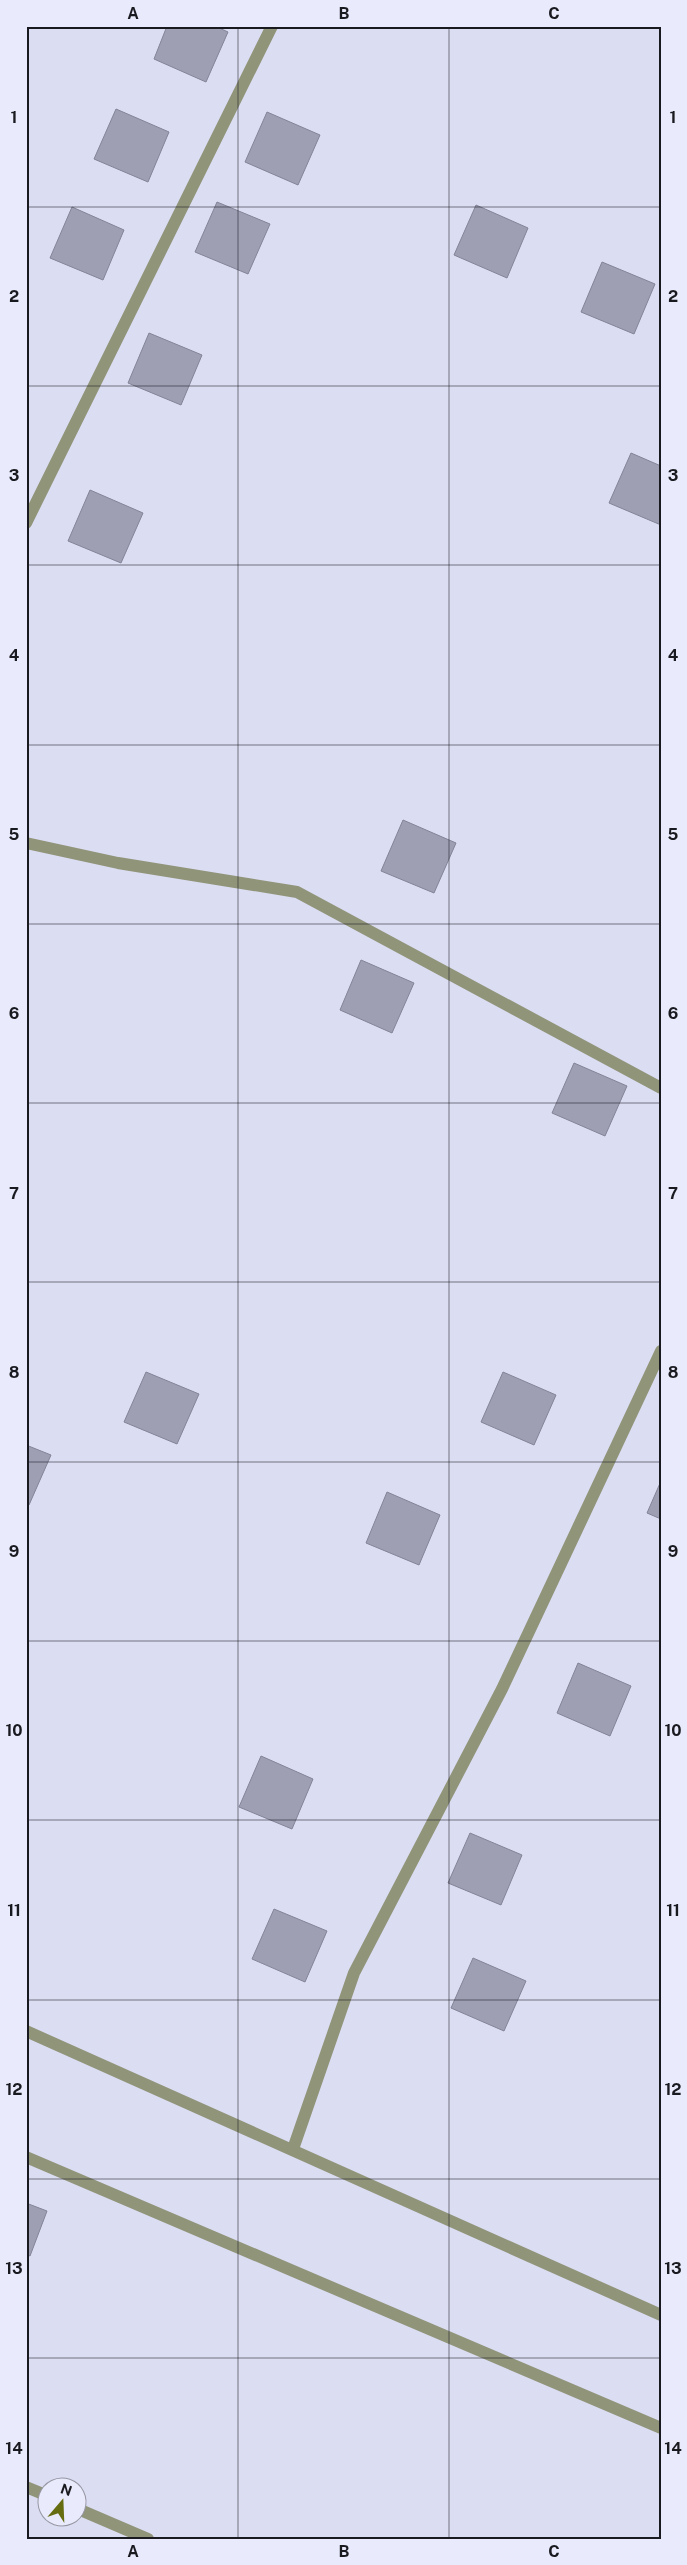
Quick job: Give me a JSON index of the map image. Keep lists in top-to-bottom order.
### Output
{
  "north": "top",
  "grid": {
    "columns": ["A", "B", "C"],
    "rows": [
      "1",
      "2",
      "3",
      "4",
      "5",
      "6",
      "7",
      "8",
      "9",
      "10",
      "11",
      "12",
      "13",
      "14"
    ]
  }
}
